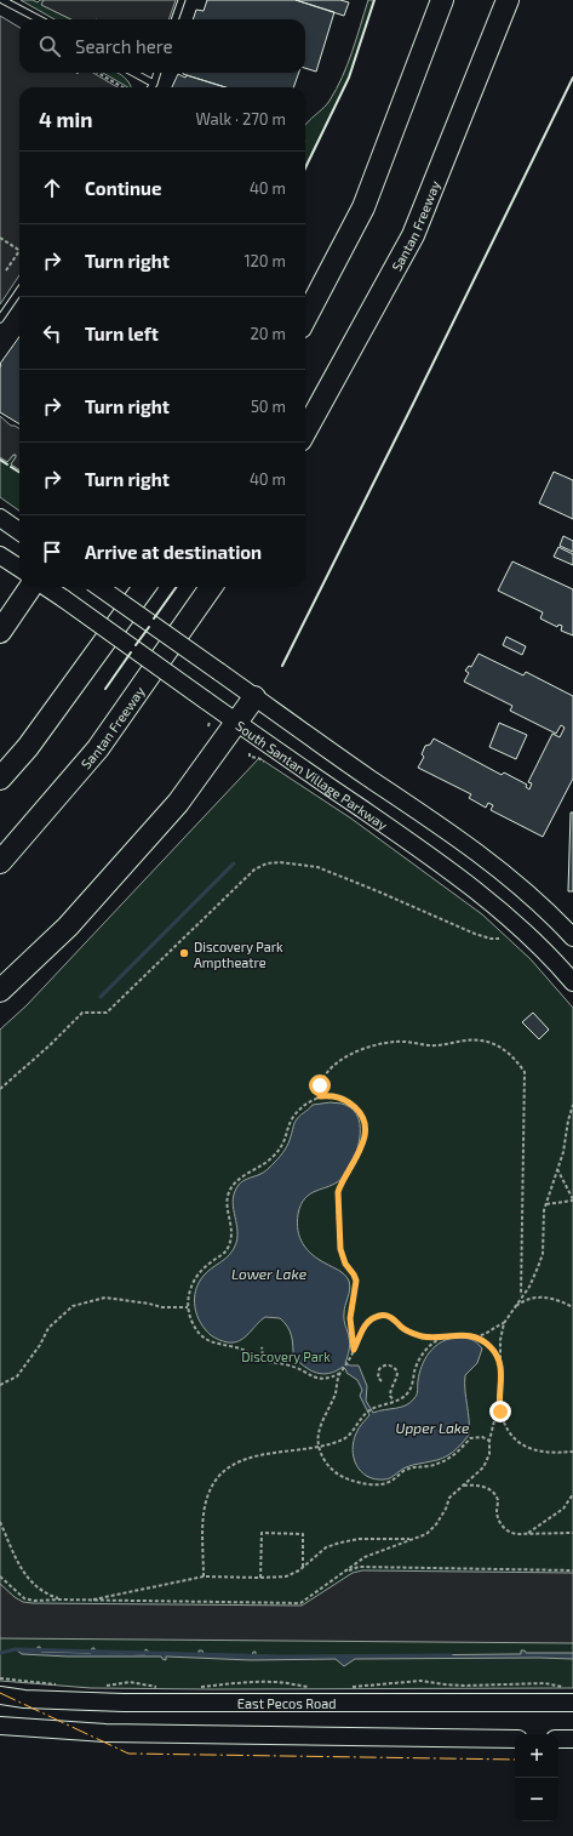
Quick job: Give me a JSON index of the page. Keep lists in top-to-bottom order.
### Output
{
  "streets": {
    "highway": ["Santan Freeway"],
    "main road": ["South Santan Village Parkway", "East Pecos Road"]
  },
  "water": ["Lower Lake", "Upper Lake"],
  "parks": ["Discovery Park"],
  "places": ["Discovery Park Amptheatre"],
  "page": {
    "search": "Search here",
    "heading": ["4 min", "Walk · 270 m"],
    "list": [
      ["Continue", "40 m"],
      ["Turn right", "120 m"],
      ["Turn left", "20 m"],
      ["Turn right", "50 m"],
      ["Turn right", "40 m"],
      "Arrive at destination"
    ],
    "map_buttons": ["+", "−"]
  }
}
